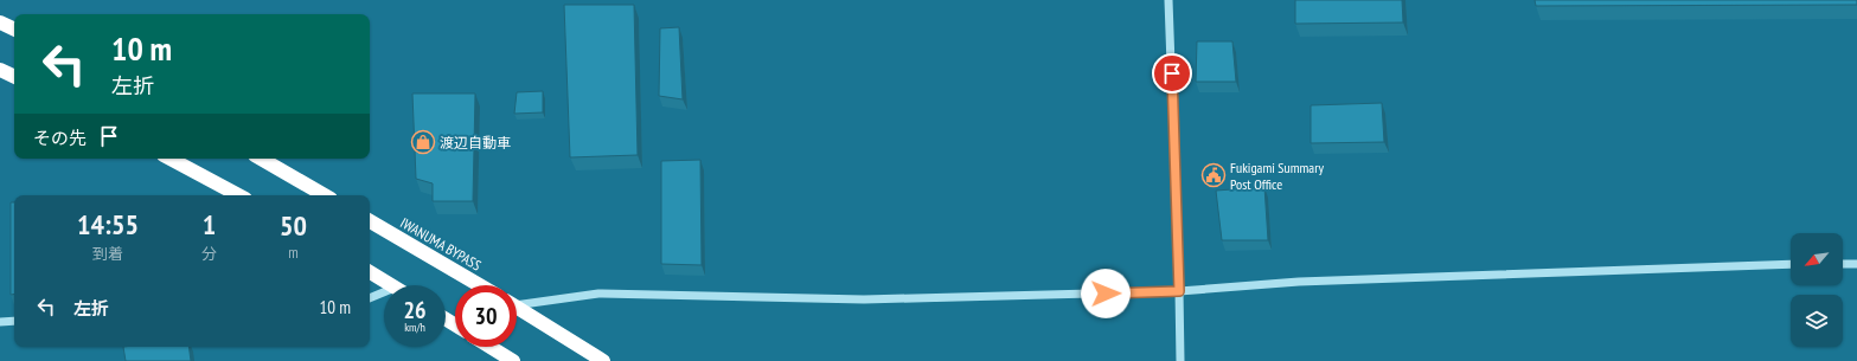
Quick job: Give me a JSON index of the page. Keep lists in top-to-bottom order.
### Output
{
  "streets": {
    "highway": ["IWANUMA BYPASS"]
  },
  "places": {
    "shop": ["渡辺自動車"],
    "public building": ["Fukigami Summary Post Office"]
  },
  "north": "bottom left",
  "page": {
    "turn": ["10 m", "左折"],
    "then": "その先",
    "eta": [
      "14:55",
      "到着",
      "1",
      "分",
      "50",
      "m"
    ],
    "list": [
      {
        "name": "左折",
        "value": "10 m"
      }
    ],
    "speed": "26 km/h",
    "limit": "30"
  }
}
